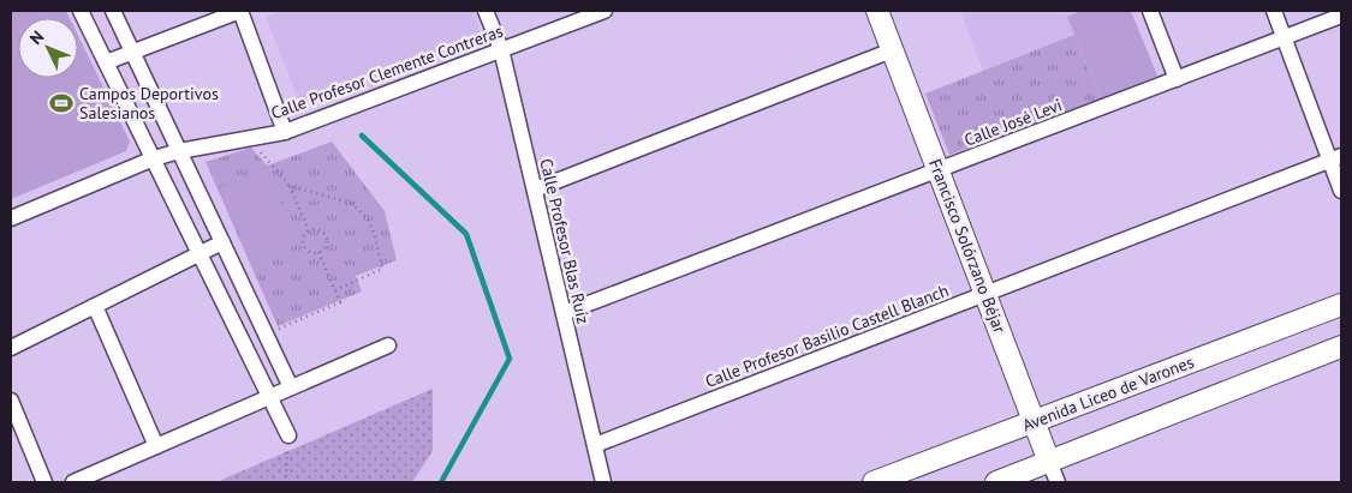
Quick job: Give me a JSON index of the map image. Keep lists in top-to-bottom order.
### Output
{
  "streets": {
    "street": [
      "Calle Profesor Clemente Contreras",
      "Calle José Levi",
      "Calle Profesor Blas Ruíz",
      "Francisco Solórzano Béjar",
      "Calle Profesor Basilio Castell Blanch",
      "Avenida Liceo de Varones"
    ]
  },
  "crossings": [
    ["Calle Profesor Clemente Contreras", "Calle Profesor Blas Ruíz"],
    ["Calle José Levi", "Calle Profesor Blas Ruíz"],
    ["Calle José Levi", "Francisco Solórzano Béjar"],
    ["Calle Profesor Blas Ruíz", "Calle Profesor Basilio Castell Blanch"],
    ["Francisco Solórzano Béjar", "Calle Profesor Basilio Castell Blanch"],
    ["Francisco Solórzano Béjar", "Avenida Liceo de Varones"]
  ],
  "places": {
    "sports": ["Campos Deportivos Salesianos"]
  },
  "north": "top left"
}
